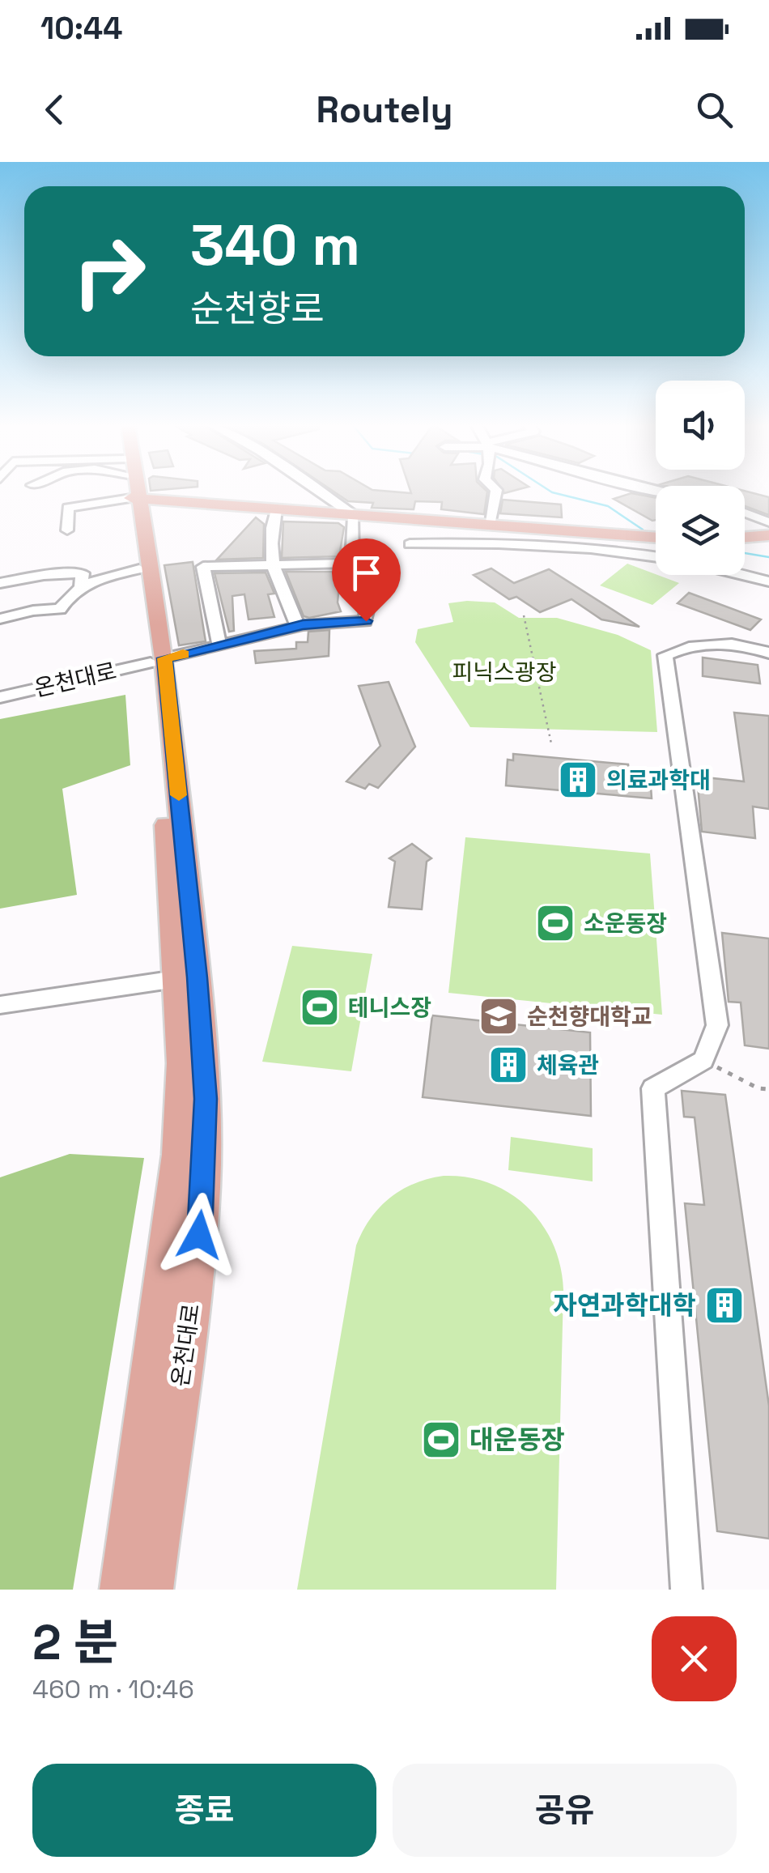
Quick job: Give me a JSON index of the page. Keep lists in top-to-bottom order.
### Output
{
  "streets": {
    "main road": ["온천대로"]
  },
  "parks": ["피닉스광장"],
  "places": {
    "building": ["의료과학대", "체육관", "자연과학대학"],
    "sports": ["소운동장", "테니스장", "대운동장"],
    "school or university": ["순천향대학교"]
  },
  "page": {
    "status": "10:44",
    "header": "Routely",
    "turn": ["340 m", "순천향로"],
    "heading": ["2 분", "460 m · 10:46"],
    "buttons": ["종료", "공유"]
  }
}
